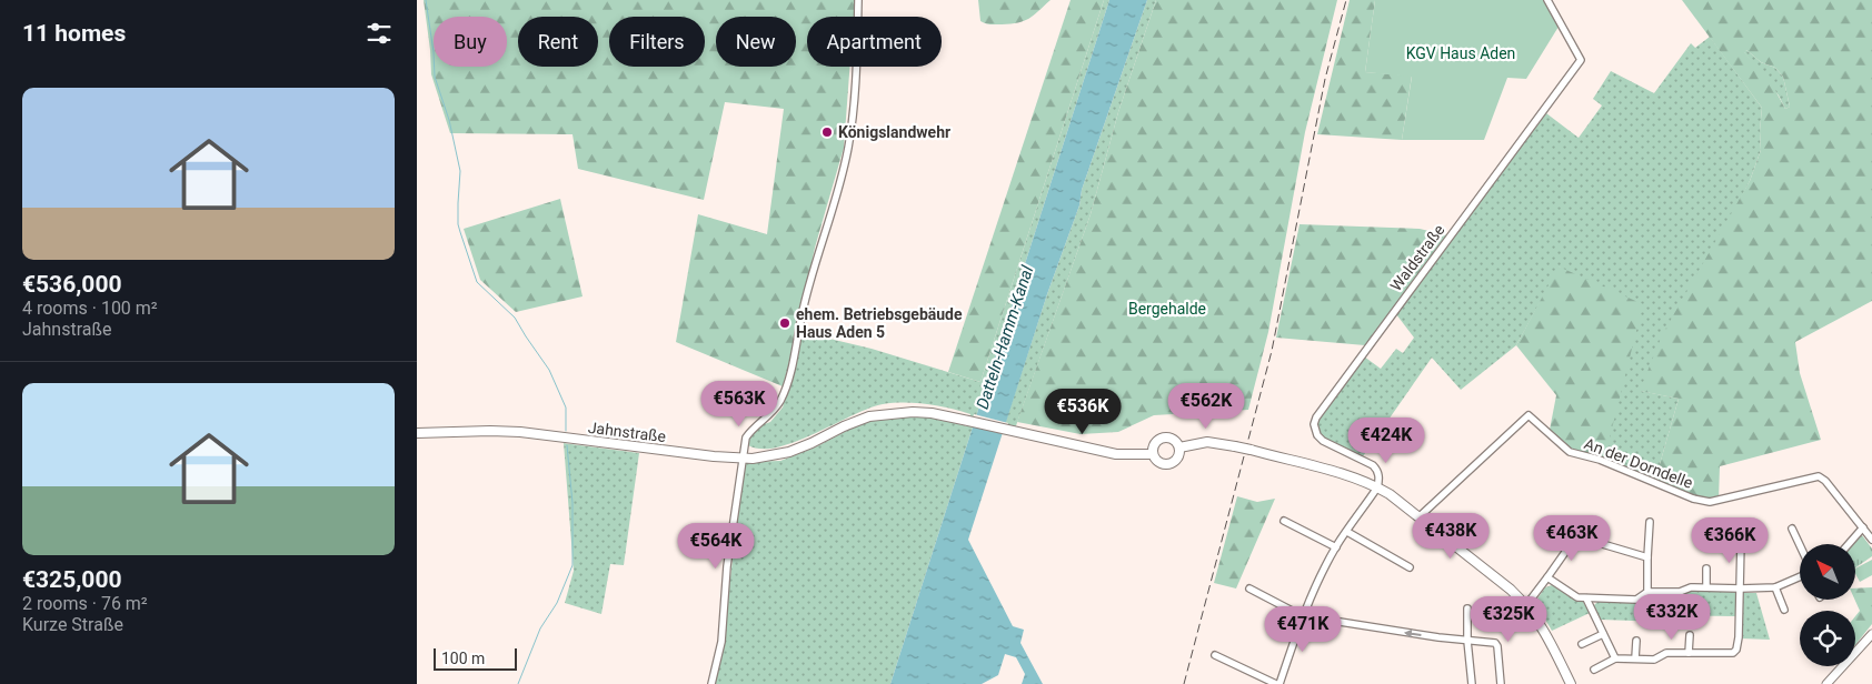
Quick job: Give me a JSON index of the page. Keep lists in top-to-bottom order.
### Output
{
  "streets": {
    "main road": ["Jahnstraße"],
    "street": ["Waldstraße", "An der Dorndelle"]
  },
  "water": ["Datteln-Hamm-Kanal"],
  "parks": ["KGV Haus Aden", "Bergehalde"],
  "places": ["Königslandwehr", "ehem. Betriebsgebäude Haus Aden 5"],
  "scale_bar": "100 m",
  "north": "top left",
  "page": {
    "heading": "11 homes",
    "chip": [
      "Buy",
      "Rent",
      "Filters",
      "New",
      "Apartment"
    ],
    "list": [
      {
        "name": "€536,000",
        "note": "4 rooms · 100 m² · Jahnstraße"
      },
      {
        "name": "€325,000",
        "note": "2 rooms · 76 m² · Kurze Straße"
      }
    ],
    "price": [
      "€563K",
      "€562K",
      "€536K",
      "€424K",
      "€438K",
      "€463K",
      "€366K",
      "€564K",
      "€332K",
      "€325K",
      "€471K"
    ],
    "scale": "100 m"
  }
}
